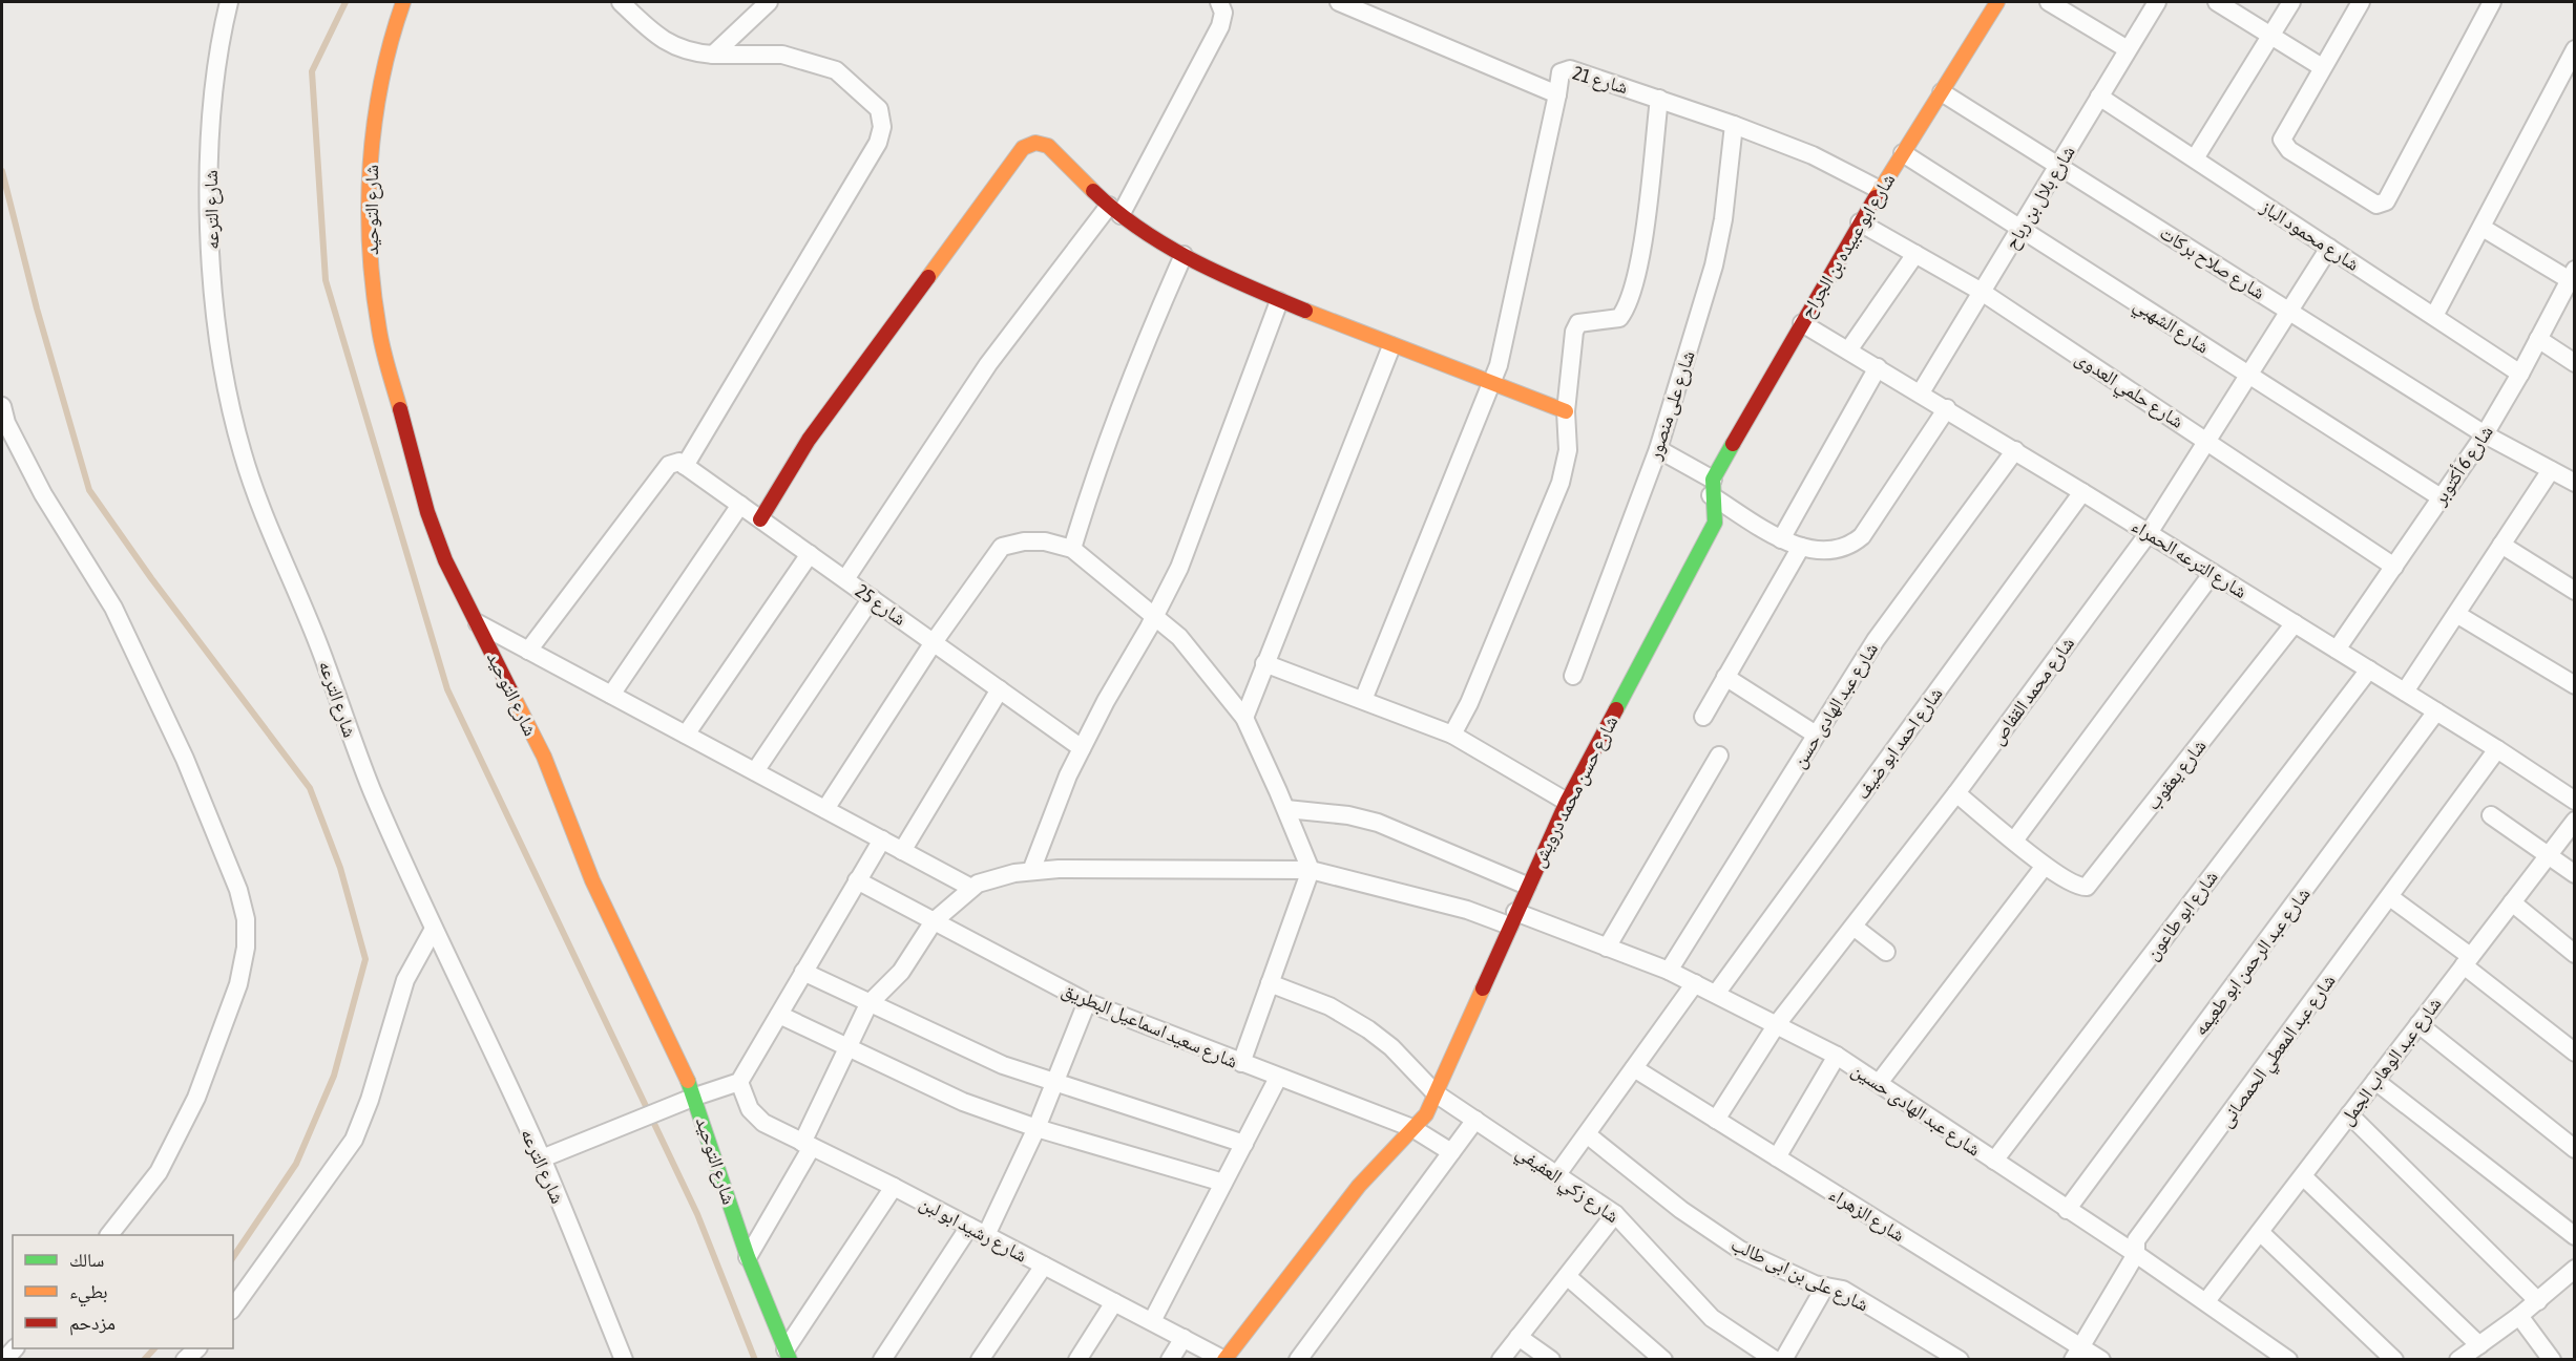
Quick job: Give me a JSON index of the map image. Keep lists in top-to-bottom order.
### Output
{
  "streets": {
    "street": [
      "شارع 21",
      "شارع بلال بن رباح",
      "شارع الترعه",
      "شارع التوحيد",
      "شارع محمود الباز",
      "شارع ابو عبيده بن الجراح",
      "شارع صلاح بركات",
      "شارع الشهبي",
      "شارع حلمي العدوى",
      "شارع على منصور",
      "شارع 6 أكتوبر",
      "شارع الترعه الحمراء",
      "شارع 25",
      "شارع محمد القفاص",
      "شارع عبد الهادى حسن",
      "شارع احمد ابو ضيف",
      "شارع يعقوب",
      "شارع حسن محمد درويش",
      "شارع ابو طاعون",
      "شارع عبد الرحمن ابو طعيمه",
      "شارع سعيد اسماعيل البطريق",
      "شارع عبد المعطي الحمصانى",
      "شارع عبد الوهاب الجمل",
      "شارع عبد الهادى حسين",
      "شارع زكي العفيفي",
      "شارع الزهراء",
      "شارع رشيد ابو لبن",
      "شارع على بن ابى طالب"
    ]
  },
  "crossings": [
    ["شارع 21", "شارع ابو عبيده بن الجراح"],
    ["شارع 21", "شارع على منصور"],
    ["شارع بلال بن رباح", "شارع محمود الباز"],
    ["شارع بلال بن رباح", "شارع صلاح بركات"],
    ["شارع بلال بن رباح", "شارع الشهبي"],
    ["شارع بلال بن رباح", "شارع حلمي العدوى"],
    ["شارع بلال بن رباح", "شارع الترعه الحمراء"],
    ["شارع محمود الباز", "شارع 6 أكتوبر"],
    ["شارع محمود الباز", "شارع محمد القفاص"],
    ["شارع ابو عبيده بن الجراح", "شارع صلاح بركات"],
    ["شارع ابو عبيده بن الجراح", "شارع الشهبي"],
    ["شارع ابو عبيده بن الجراح", "شارع حلمي العدوى"],
    ["شارع ابو عبيده بن الجراح", "شارع الترعه الحمراء"],
    ["شارع ابو عبيده بن الجراح", "شارع حسن محمد درويش"],
    ["شارع صلاح بركات", "شارع 6 أكتوبر"],
    ["شارع صلاح بركات", "شارع محمد القفاص"],
    ["شارع الشهبي", "شارع 6 أكتوبر"],
    ["شارع الشهبي", "شارع محمد القفاص"],
    ["شارع حلمي العدوى", "شارع 6 أكتوبر"],
    ["شارع حلمي العدوى", "شارع محمد القفاص"],
    ["شارع 6 أكتوبر", "شارع الترعه الحمراء"],
    ["شارع الترعه الحمراء", "شارع محمد القفاص"],
    ["شارع الترعه الحمراء", "شارع عبد الهادى حسن"],
    ["شارع الترعه الحمراء", "شارع احمد ابو ضيف"],
    ["شارع الترعه الحمراء", "شارع يعقوب"],
    ["شارع الترعه الحمراء", "شارع ابو طاعون"],
    ["شارع الترعه الحمراء", "شارع عبد الرحمن ابو طعيمه"],
    ["شارع الترعه الحمراء", "شارع عبد المعطي الحمصانى"],
    ["شارع محمد القفاص", "شارع عبد الهادى حسين"],
    ["شارع محمد القفاص", "شارع الزهراء"],
    ["شارع عبد الهادى حسن", "شارع عبد الهادى حسين"],
    ["شارع احمد ابو ضيف", "شارع عبد الهادى حسين"],
    ["شارع حسن محمد درويش", "شارع سعيد اسماعيل البطريق"],
    ["شارع حسن محمد درويش", "شارع عبد الهادى حسين"],
    ["شارع حسن محمد درويش", "شارع زكي العفيفي"],
    ["شارع حسن محمد درويش", "شارع رشيد ابو لبن"],
    ["شارع ابو طاعون", "شارع عبد الهادى حسين"],
    ["شارع عبد الرحمن ابو طعيمه", "شارع عبد الهادى حسين"],
    ["شارع عبد المعطي الحمصانى", "شارع عبد الهادى حسين"],
    ["شارع عبد المعطي الحمصانى", "شارع الزهراء"],
    ["شارع عبد الوهاب الجمل", "شارع عبد الهادى حسين"]
  ],
  "legend": ["سالك", "بطيء", "مزدحم"]
}
